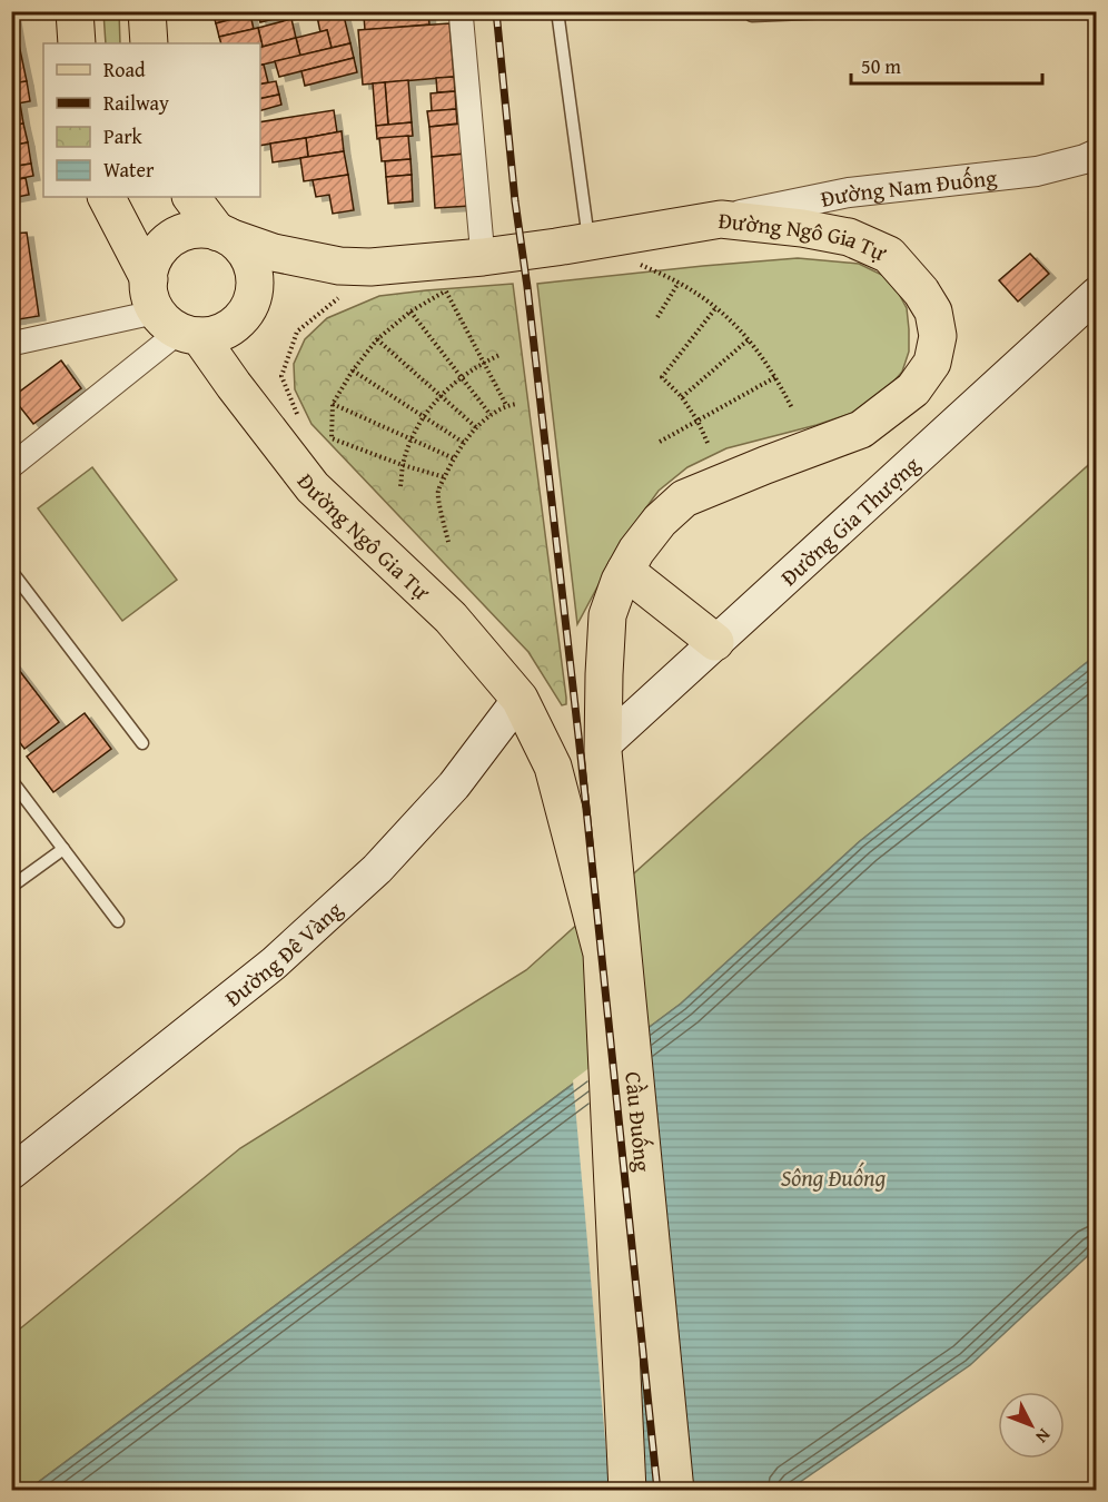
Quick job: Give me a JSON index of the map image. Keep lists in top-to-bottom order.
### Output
{
  "streets": {
    "main road": [
      "Đường Ngô Gia Tự",
      "Đường Gia Thượng",
      "Đường Đê Vàng",
      "Cầu Đuống"
    ],
    "street": ["Đường Nam Đuống"]
  },
  "crossings": [
    ["Đường Nam Đuống", "Đường Ngô Gia Tự"],
    ["Đường Ngô Gia Tự", "Đường Gia Thượng"],
    ["Đường Ngô Gia Tự", "Đường Đê Vàng"],
    ["Đường Ngô Gia Tự", "Cầu Đuống"],
    ["Đường Gia Thượng", "Cầu Đuống"]
  ],
  "water": ["Sông Đuống"],
  "legend": [
    "Road",
    "Railway",
    "Park",
    "Water"
  ],
  "scale_bar": "50 m",
  "north": "bottom right"
}
